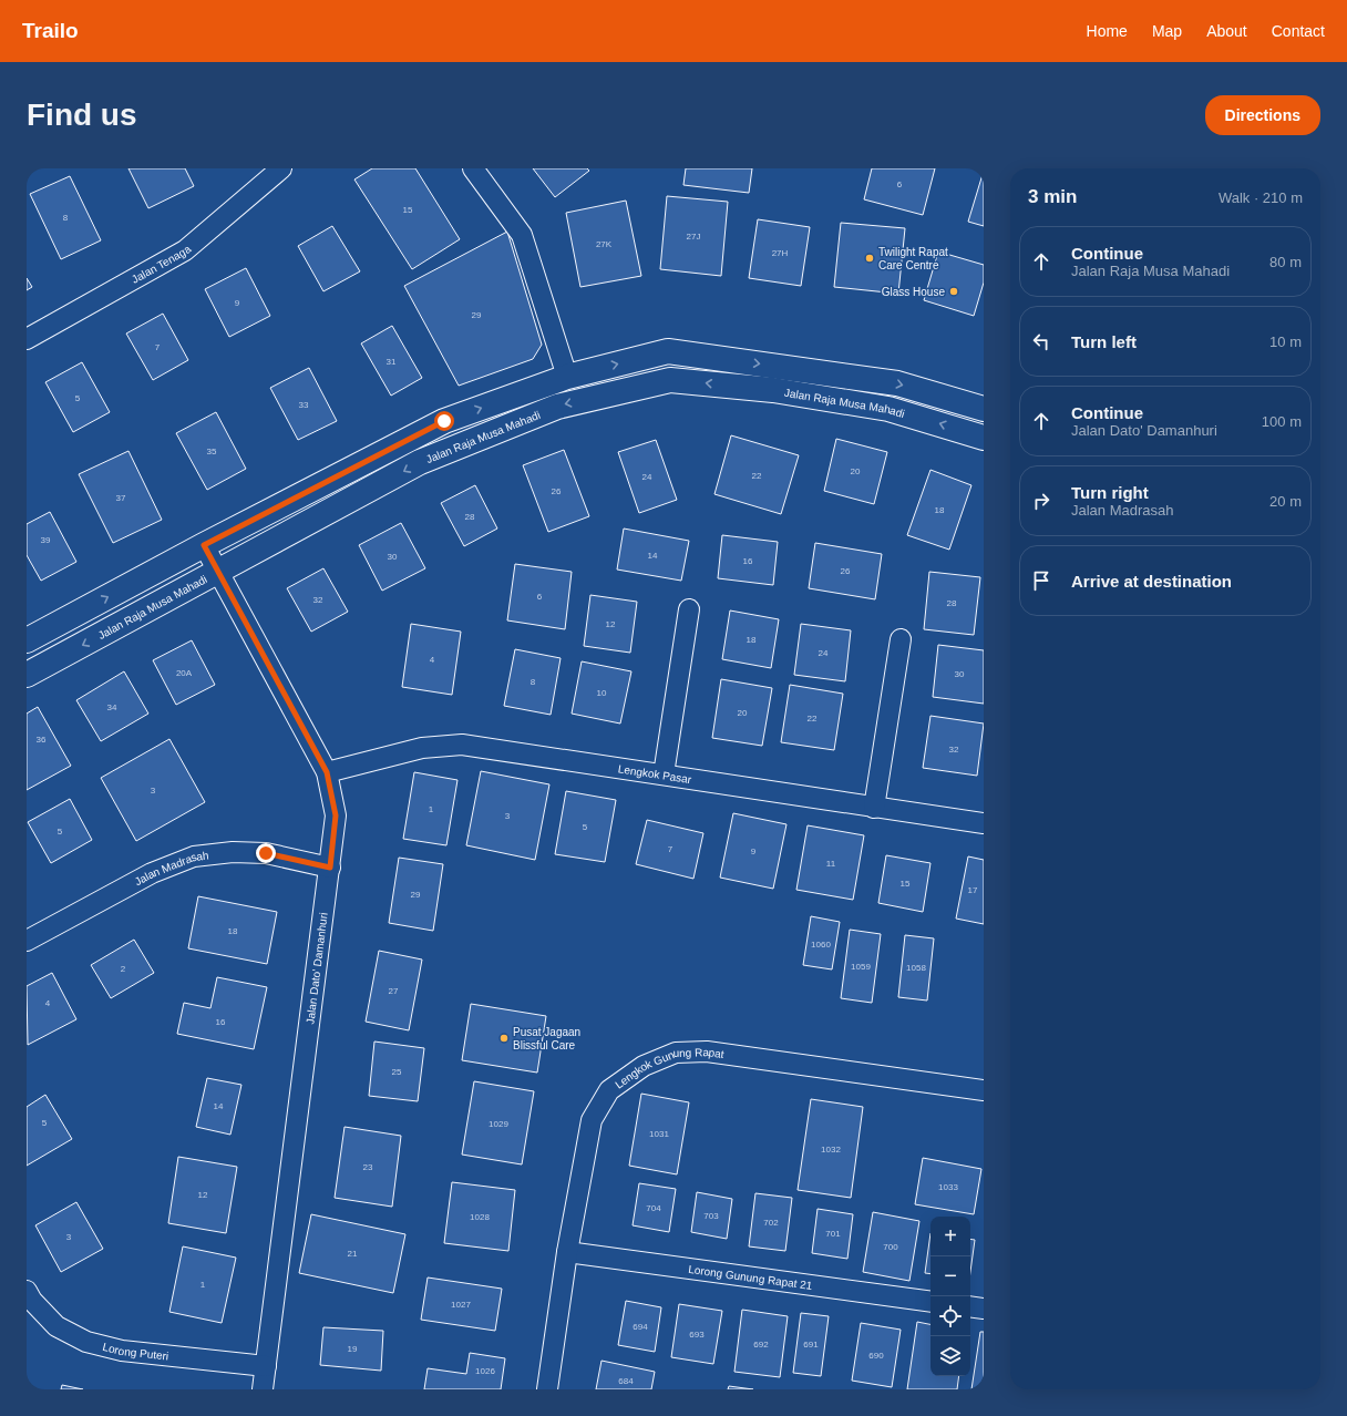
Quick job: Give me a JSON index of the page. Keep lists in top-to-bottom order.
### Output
{
  "streets": {
    "main road": ["Jalan Raja Musa Mahadi"],
    "street": [
      "Jalan Tenaga",
      "Lengkok Pasar",
      "Jalan Madrasah",
      "Jalan Dato' Damanhuri",
      "Lengkok Gunung Rapat",
      "Lorong Gunung Rapat 21",
      "Lorong Puteri"
    ]
  },
  "crossings": [
    ["Jalan Raja Musa Mahadi", "Jalan Dato' Damanhuri"],
    ["Lengkok Pasar", "Jalan Dato' Damanhuri"],
    ["Jalan Madrasah", "Jalan Dato' Damanhuri"],
    ["Jalan Dato' Damanhuri", "Lorong Puteri"],
    ["Lengkok Gunung Rapat", "Lorong Gunung Rapat 21"]
  ],
  "places": ["Twilight Rapat Care Centre", "Glass House", "Pusat Jagaan Blissful Care"],
  "house_numbers": [
    "6",
    "15",
    "8",
    "27J",
    "27K",
    "27H",
    "9",
    "29",
    "7",
    "31",
    "5",
    "33",
    "35",
    "20",
    "22",
    "24",
    "26",
    "37",
    "18",
    "28",
    "39",
    "14",
    "30",
    "16",
    "26",
    "6",
    "32",
    "28",
    "12",
    "18",
    "24",
    "4",
    "20A",
    "30",
    "8",
    "10",
    "34",
    "20",
    "22",
    "36",
    "32",
    "3",
    "1",
    "3",
    "5",
    "5",
    "7",
    "9",
    "11",
    "15",
    "17",
    "29",
    "18",
    "1060",
    "1059",
    "1058",
    "2",
    "27",
    "4",
    "16",
    "25",
    "14",
    "5",
    "1029",
    "1031",
    "1032",
    "23",
    "1033",
    "12",
    "704",
    "703",
    "1028",
    "702",
    "701",
    "3",
    "700",
    "21",
    "1",
    "1027",
    "694",
    "693",
    "692",
    "691",
    "19",
    "690",
    "1026",
    "684"
  ],
  "page": {
    "header": "Trailo",
    "nav": [
      "Home",
      "Map",
      "About",
      "Contact"
    ],
    "buttons": "Directions",
    "title": "Find us",
    "heading": ["3 min", "Walk · 210 m"],
    "list": [
      ["Continue", "Jalan Raja Musa Mahadi", "80 m"],
      ["Turn left", "10 m"],
      ["Continue", "Jalan Dato' Damanhuri", "100 m"],
      ["Turn right", "Jalan Madrasah", "20 m"],
      "Arrive at destination"
    ],
    "map_buttons": ["+", "−"]
  }
}
